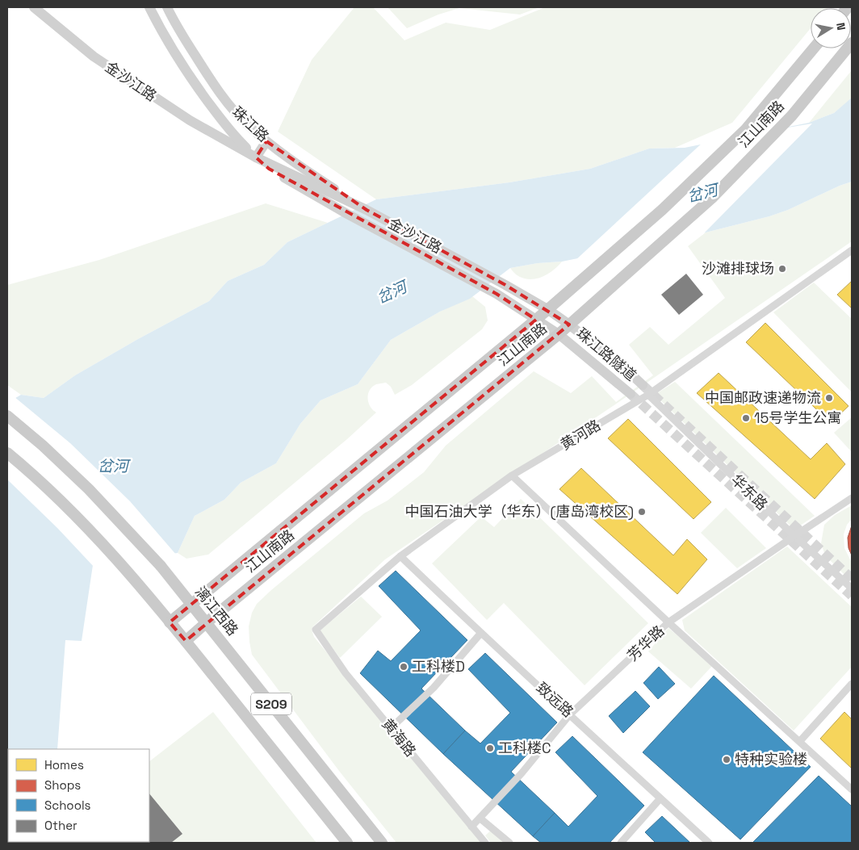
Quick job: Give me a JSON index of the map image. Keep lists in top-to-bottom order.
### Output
{
  "streets": {
    "main road": [
      "金沙江路",
      "珠江路",
      "江山南路",
      "珠江路隧道",
      "漓江西路",
      "S209"
    ],
    "street": [
      "黄河路",
      "华东路",
      "芳华路",
      "致远路",
      "黄海路"
    ]
  },
  "crossings": [
    ["金沙江路", "珠江路"],
    ["金沙江路", "江山南路"],
    ["金沙江路", "珠江路隧道"],
    ["江山南路", "珠江路隧道"],
    ["江山南路", "漓江西路"],
    ["江山南路", "S209"],
    ["黄河路", "华东路"],
    ["黄河路", "致远路"],
    ["黄河路", "黄海路"],
    ["华东路", "芳华路"],
    ["芳华路", "致远路"],
    ["芳华路", "黄海路"]
  ],
  "water": ["岔河"],
  "places": [
    "沙滩排球场",
    "中国邮政速递物流",
    "15号学生公寓",
    "中国石油大学（华东）(唐岛湾校区)",
    "工科楼D",
    "工科楼C",
    "特种实验楼"
  ],
  "legend": [
    "Homes",
    "Shops",
    "Schools",
    "Other"
  ],
  "north": "right"
}
